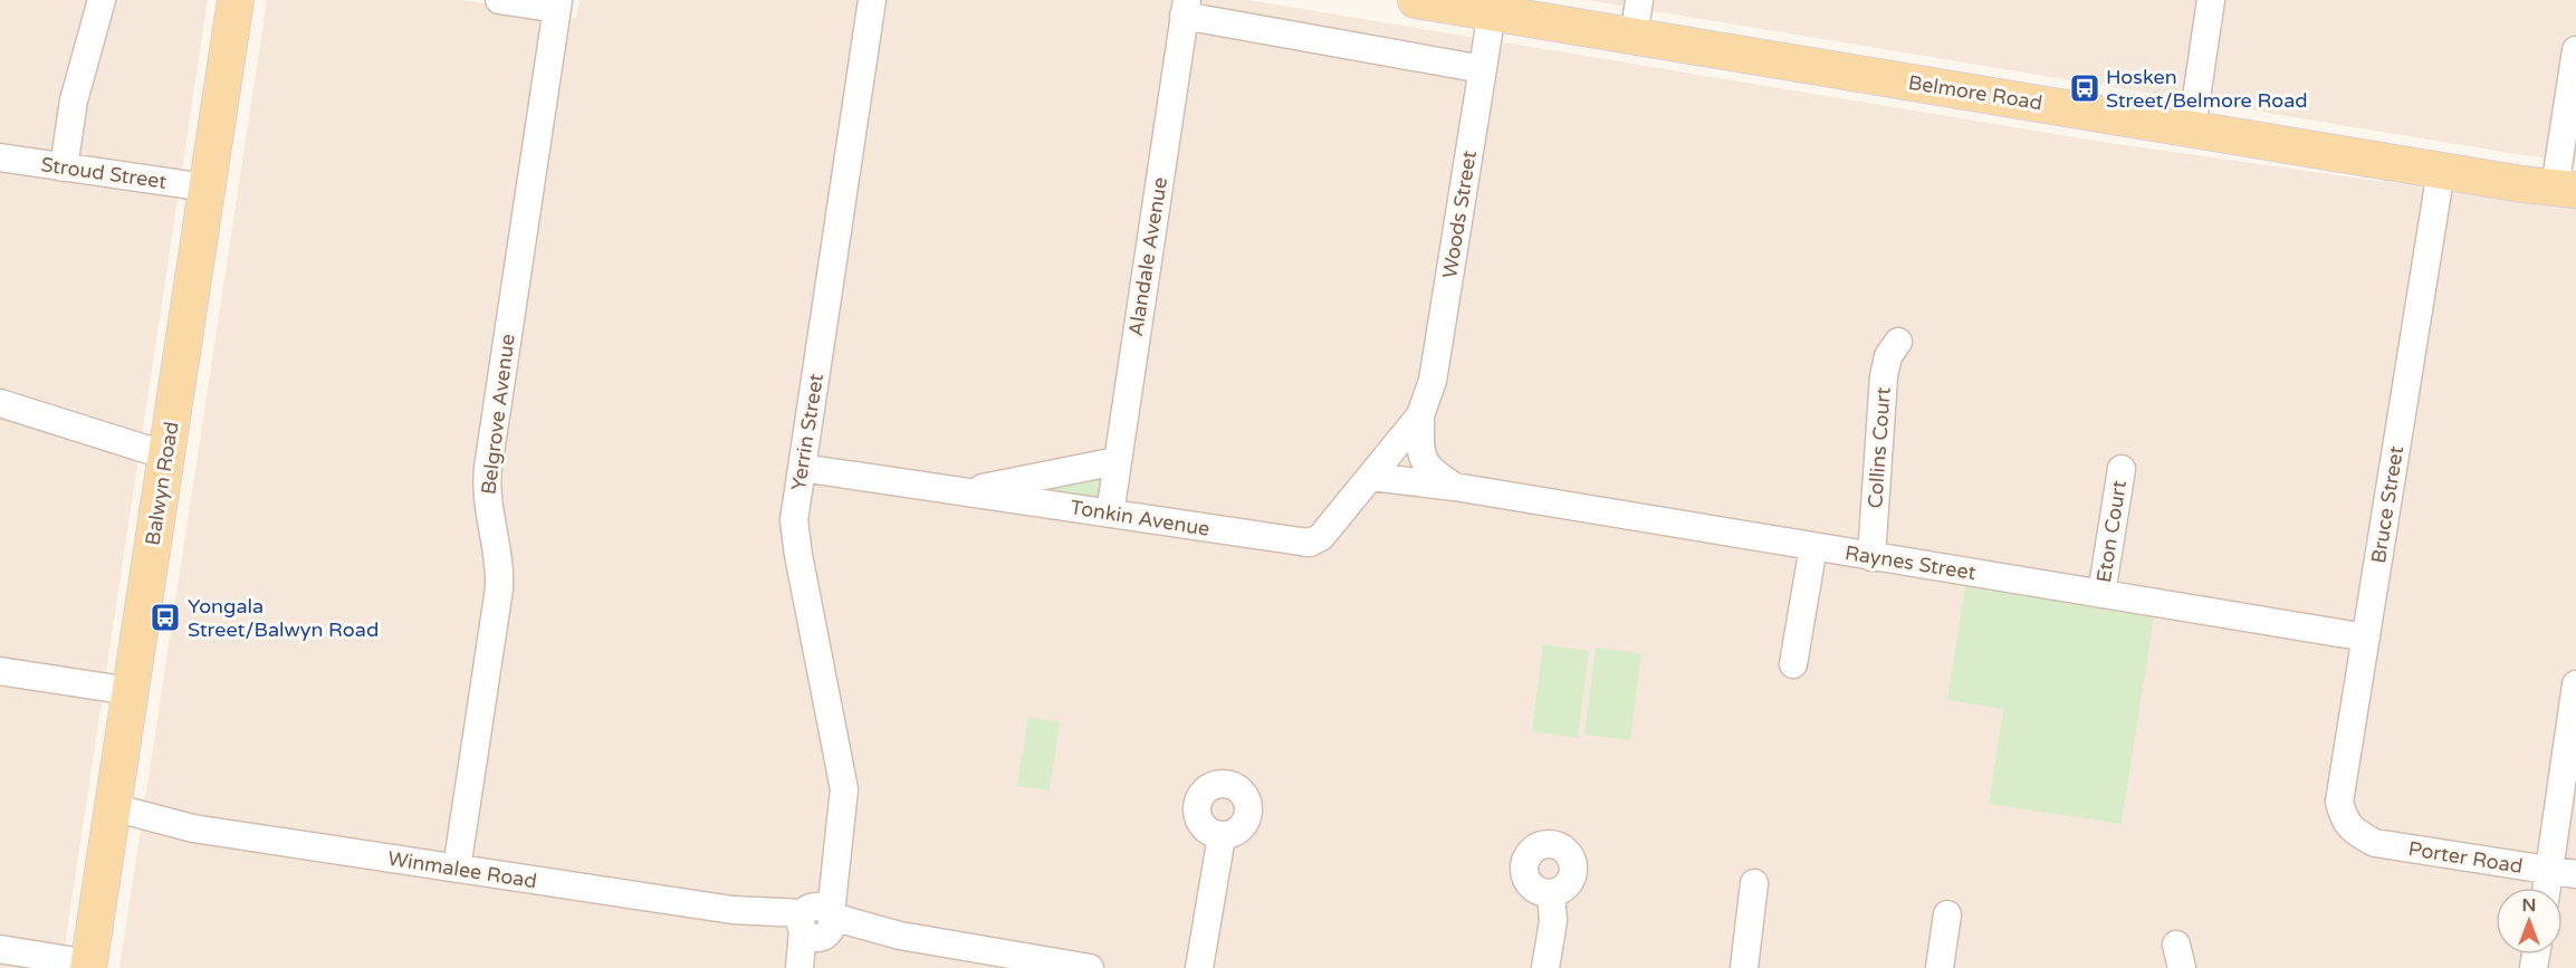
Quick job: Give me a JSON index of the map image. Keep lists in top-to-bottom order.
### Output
{
  "streets": {
    "main road": ["Belmore Road", "Balwyn Road"],
    "street": [
      "Stroud Street",
      "Woods Street",
      "Alandale Avenue",
      "Belgrove Avenue",
      "Yerrin Street",
      "Collins Court",
      "Bruce Street",
      "Tonkin Avenue",
      "Eton Court",
      "Raynes Street",
      "Porter Road",
      "Winmalee Road"
    ]
  },
  "crossings": [
    ["Belmore Road", "Woods Street"],
    ["Belmore Road", "Bruce Street"],
    ["Stroud Street", "Balwyn Road"],
    ["Woods Street", "Tonkin Avenue"],
    ["Woods Street", "Raynes Street"],
    ["Alandale Avenue", "Tonkin Avenue"],
    ["Belgrove Avenue", "Winmalee Road"],
    ["Yerrin Street", "Tonkin Avenue"],
    ["Yerrin Street", "Winmalee Road"],
    ["Collins Court", "Raynes Street"],
    ["Balwyn Road", "Winmalee Road"],
    ["Bruce Street", "Raynes Street"],
    ["Bruce Street", "Porter Road"],
    ["Tonkin Avenue", "Raynes Street"],
    ["Eton Court", "Raynes Street"]
  ],
  "places": {
    "bus stop": ["Hosken Street/Belmore Road", "Yongala Street/Balwyn Road"]
  },
  "north": "top"
}
